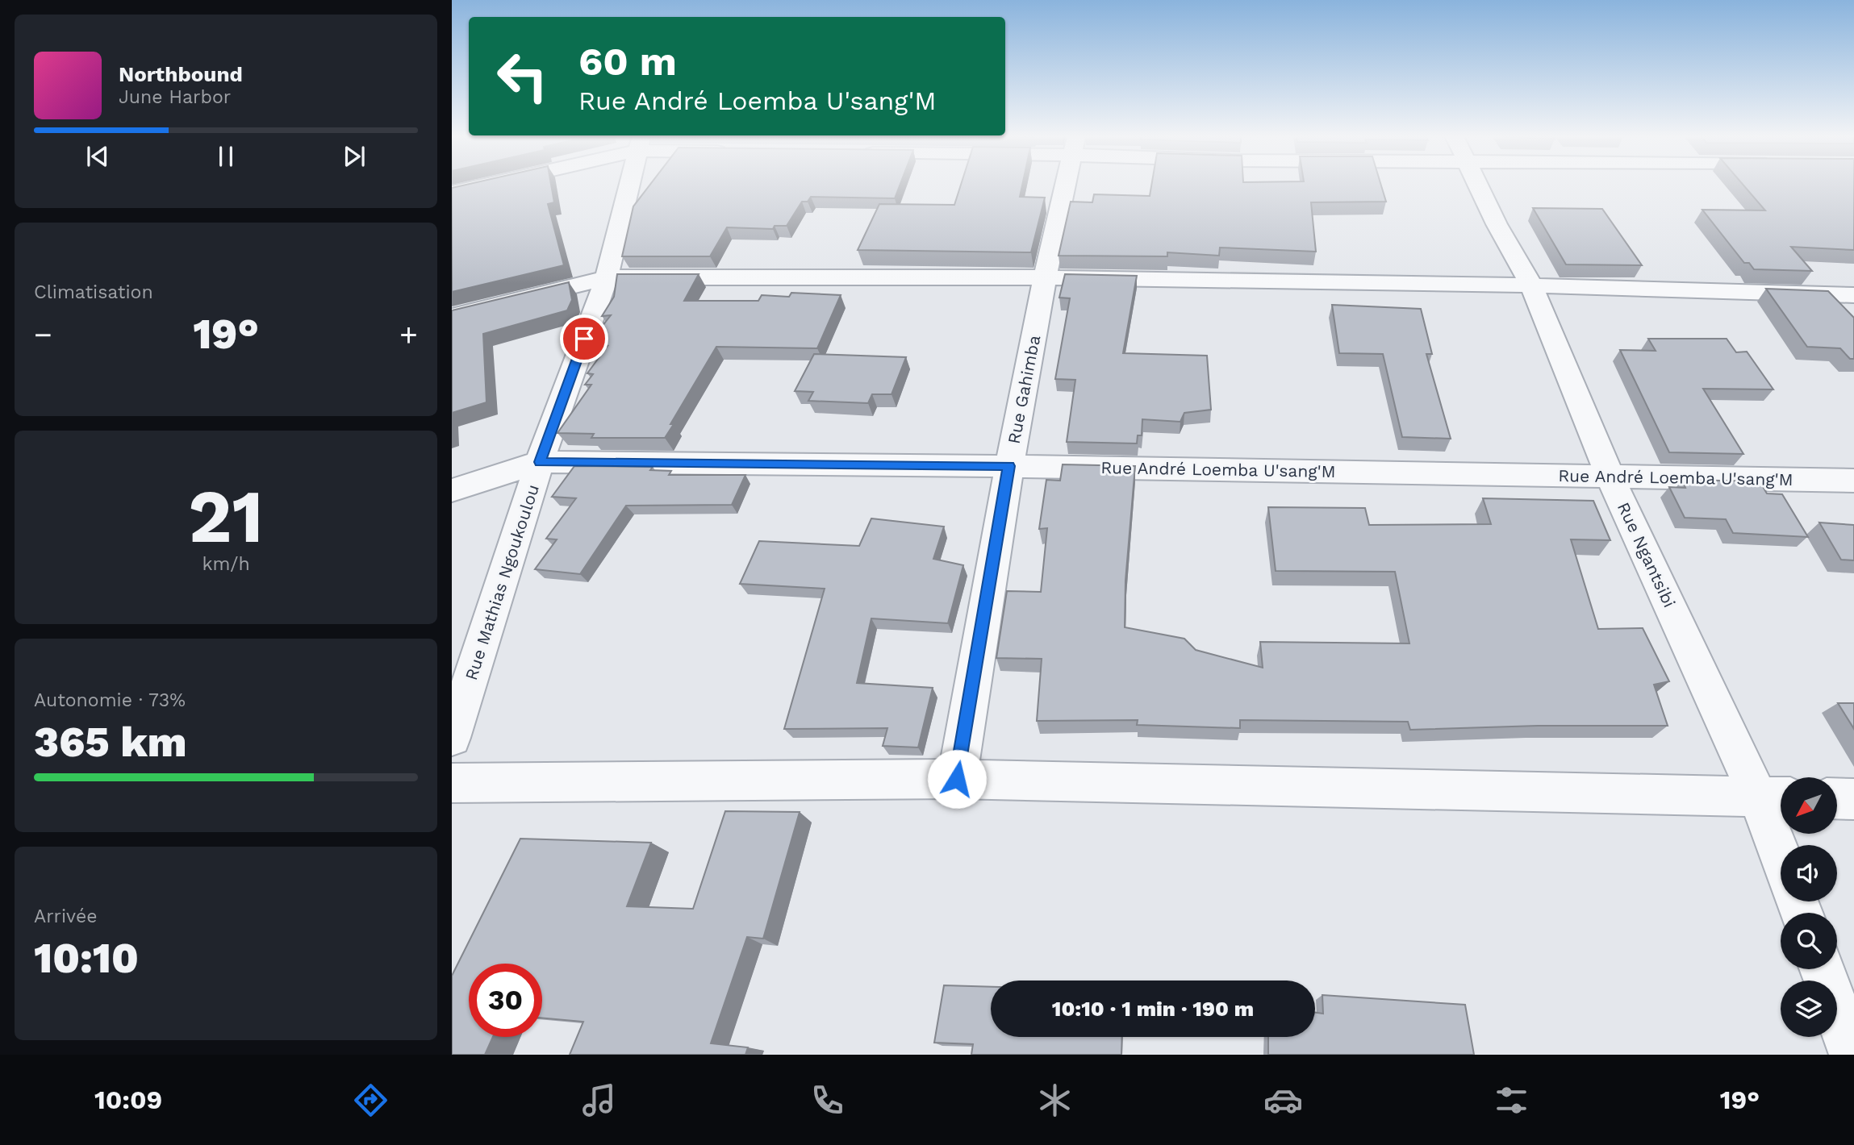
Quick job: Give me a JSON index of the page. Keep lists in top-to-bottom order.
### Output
{
  "streets": {
    "street": [
      "Rue Gahimba",
      "Rue André Loemba U'sang'M",
      "Rue Ngantsibi",
      "Rue Mathias Ngoukoulou"
    ]
  },
  "crossings": [
    ["Rue Gahimba", "Rue André Loemba U'sang'M"],
    ["Rue André Loemba U'sang'M", "Rue Ngantsibi"],
    ["Rue André Loemba U'sang'M", "Rue Mathias Ngoukoulou"]
  ],
  "north": "bottom left",
  "page": {
    "turn": ["60 m", "Rue André Loemba U'sang'M"],
    "song": ["Northbound", "June Harbor"],
    "tile": [
      "Climatisation",
      ["21", "km/h"],
      ["Autonomie · 73%", "365 km"],
      ["Arrivée", "10:10"]
    ],
    "heat": ["−", "19°", "+"],
    "limit": "30",
    "trip": "10:10 · 1 min · 190 m",
    "tabs": ["10:09", "19°"]
  }
}
